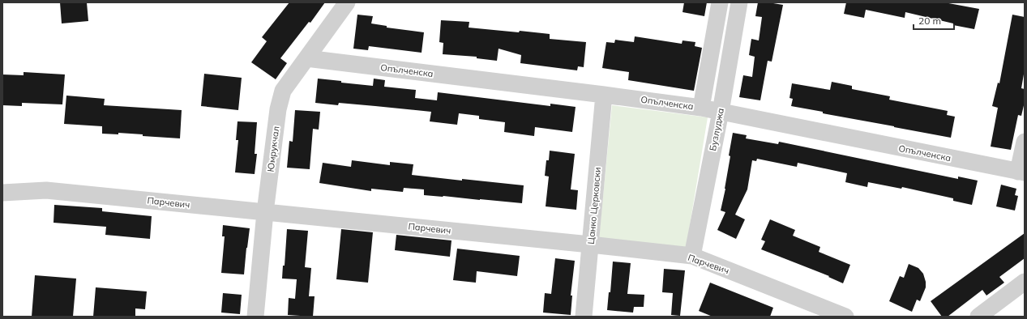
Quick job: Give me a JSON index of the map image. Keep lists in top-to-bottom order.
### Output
{
  "streets": {
    "street": [
      "Опълченска",
      "Бузлуджа",
      "Юмрукчал",
      "Парчевич",
      "Цанко Церковски"
    ]
  },
  "crossings": [
    ["Опълченска", "Бузлуджа"],
    ["Опълченска", "Юмрукчал"],
    ["Опълченска", "Цанко Церковски"],
    ["Бузлуджа", "Парчевич"],
    ["Юмрукчал", "Парчевич"],
    ["Парчевич", "Цанко Церковски"]
  ],
  "scale_bar": "20 m"
}
